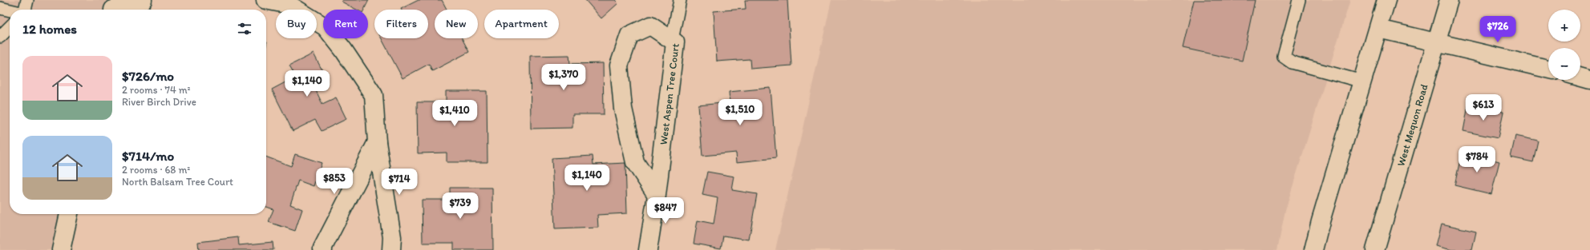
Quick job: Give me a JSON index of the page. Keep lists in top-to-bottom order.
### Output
{
  "streets": {
    "street": ["West Aspen Tree Court", "West Mequon Road"]
  },
  "page": {
    "map_buttons": ["+", "−"],
    "chip": [
      "Buy",
      "Rent",
      "Filters",
      "New",
      "Apartment"
    ],
    "heading": "12 homes",
    "price": [
      "$726",
      "$1,370",
      "$1,140",
      "$613",
      "$1,510",
      "$1,410",
      "$784",
      "$1,140",
      "$853",
      "$714",
      "$739",
      "$847"
    ],
    "list": [
      {
        "name": "$726/mo",
        "note": "2 rooms · 74 m² · River Birch Drive"
      },
      {
        "name": "$714/mo",
        "note": "2 rooms · 68 m² · North Balsam Tree Court"
      }
    ]
  }
}
